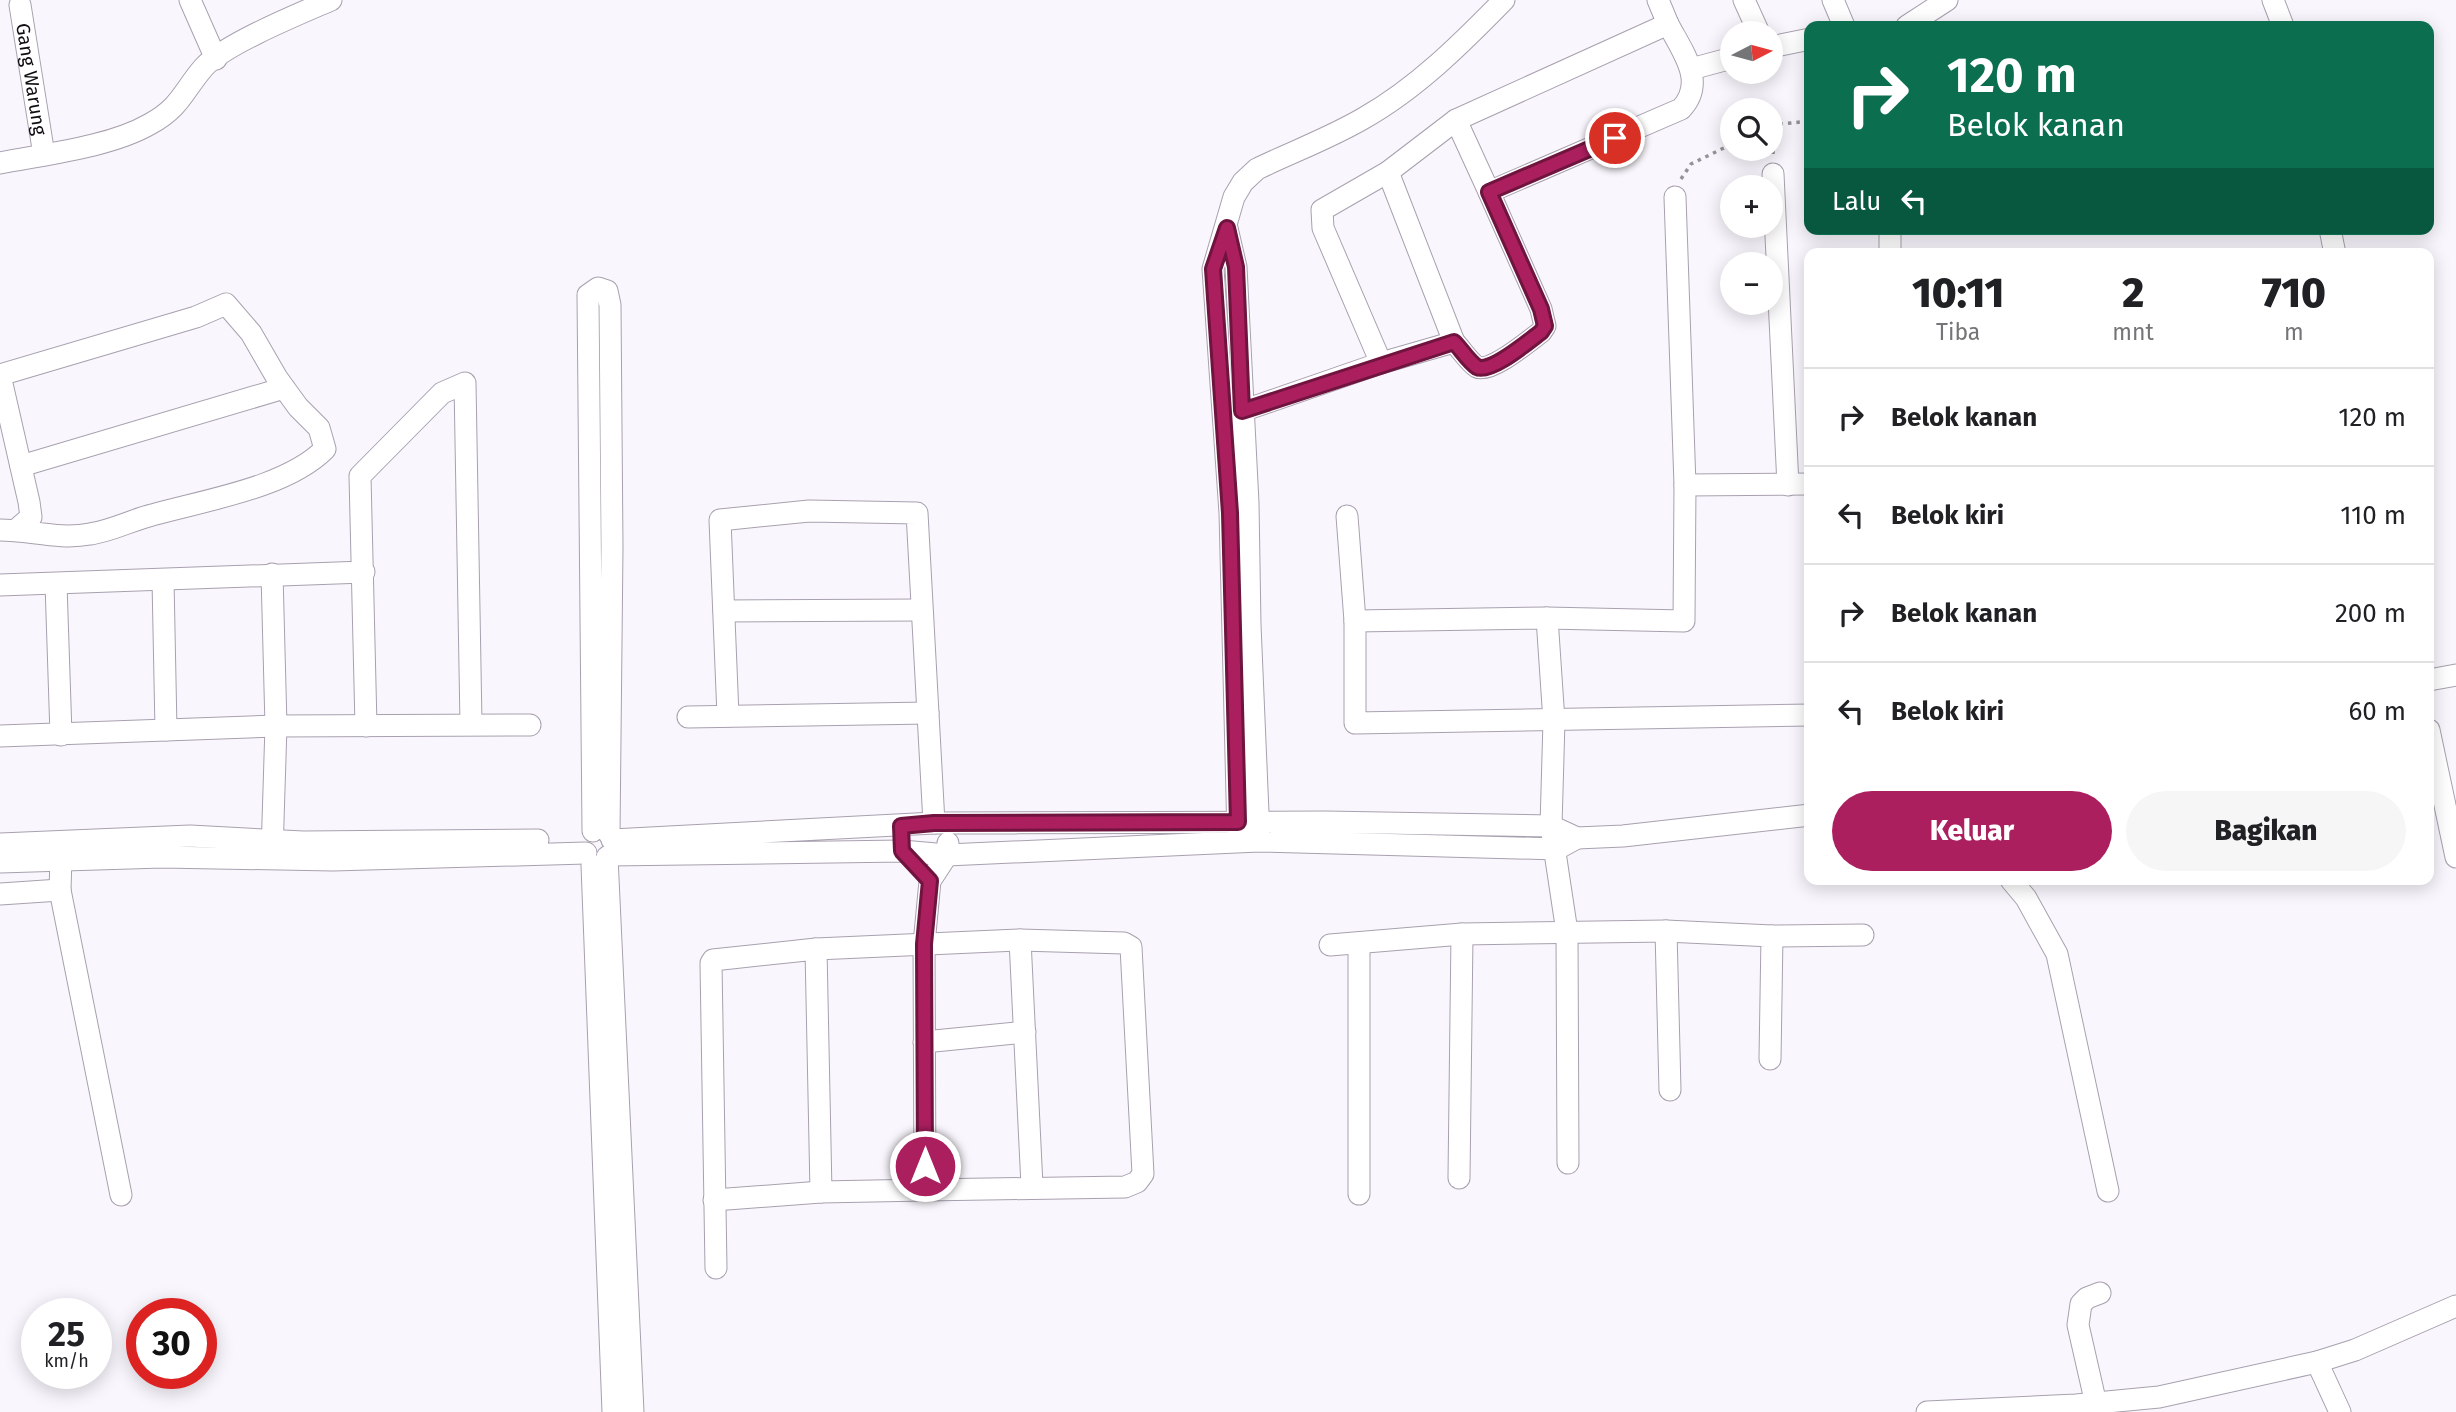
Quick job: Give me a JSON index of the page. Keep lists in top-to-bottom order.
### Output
{
  "streets": {
    "street": ["Gang Warung"]
  },
  "north": "right",
  "page": {
    "map_buttons": ["+", "−"],
    "turn": ["120 m", "Belok kanan"],
    "then": "Lalu",
    "eta": [
      "10:11",
      "Tiba",
      "2",
      "mnt",
      "710",
      "m"
    ],
    "list": [
      {
        "name": "Belok kanan",
        "value": "120 m"
      },
      {
        "name": "Belok kiri",
        "value": "110 m"
      },
      {
        "name": "Belok kanan",
        "value": "200 m"
      },
      {
        "name": "Belok kiri",
        "value": "60 m"
      }
    ],
    "buttons": ["Keluar", "Bagikan"],
    "speed": "25 km/h",
    "limit": "30"
  }
}
